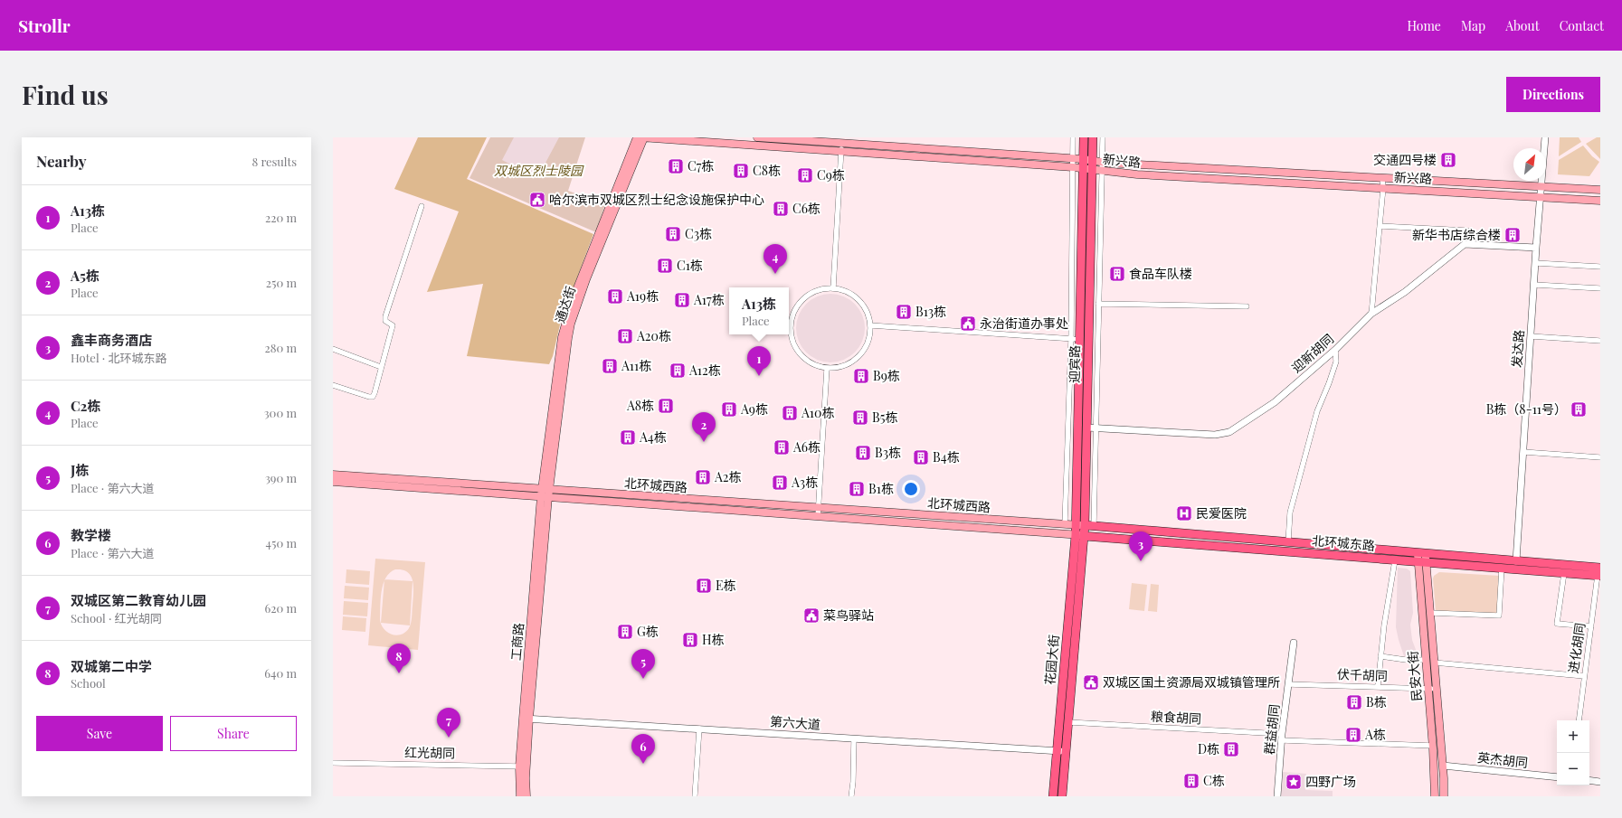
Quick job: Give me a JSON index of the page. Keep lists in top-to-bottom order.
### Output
{
  "streets": {
    "main road": [
      "新兴路",
      "通达街",
      "迎宾路",
      "北环城西路",
      "北环城东路",
      "工商路",
      "花园大街",
      "民安大街"
    ],
    "street": [
      "发达路",
      "迎新胡同",
      "进化胡同",
      "伏千胡同",
      "粮食胡同",
      "第六大道",
      "群益胡同",
      "红光胡同",
      "英杰胡同"
    ]
  },
  "crossings": [
    ["新兴路", "通达街"],
    ["新兴路", "发达路"],
    ["新兴路", "迎宾路"],
    ["通达街", "北环城西路"],
    ["通达街", "工商路"],
    ["发达路", "迎新胡同"],
    ["发达路", "北环城东路"],
    ["迎新胡同", "迎宾路"],
    ["迎宾路", "北环城西路"],
    ["迎宾路", "北环城东路"],
    ["迎宾路", "花园大街"],
    ["北环城西路", "北环城东路"],
    ["北环城西路", "工商路"],
    ["北环城西路", "花园大街"],
    ["北环城东路", "进化胡同"],
    ["北环城东路", "花园大街"],
    ["北环城东路", "民安大街"],
    ["工商路", "第六大道"],
    ["工商路", "红光胡同"],
    ["花园大街", "粮食胡同"],
    ["花园大街", "第六大道"],
    ["伏千胡同", "民安大街"],
    ["伏千胡同", "群益胡同"],
    ["民安大街", "粮食胡同"],
    ["民安大街", "英杰胡同"],
    ["粮食胡同", "群益胡同"]
  ],
  "parks": ["双城区烈士陵园"],
  "places": {
    "building": [
      "交通四号楼",
      "C7栋",
      "C8栋",
      "C9栋",
      "C6栋",
      "C3栋",
      "新华书店综合楼",
      "C1栋",
      "食品车队楼",
      "A19栋",
      "A17栋",
      "B13栋",
      "A20栋",
      "A11栋",
      "A12栋",
      "B9栋",
      "A8栋",
      "A9栋",
      "B栋（8-11号）",
      "A10栋",
      "B5栋",
      "A4栋",
      "A6栋",
      "B3栋",
      "B4栋",
      "A2栋",
      "A3栋",
      "B1栋",
      "E栋",
      "G栋",
      "H栋",
      "B栋",
      "A栋",
      "D栋",
      "C栋"
    ],
    "public building": [
      "哈尔滨市双城区烈士纪念设施保护中心",
      "永治街道办事处",
      "菜鸟驿站",
      "双城区国土资源局双城镇管理所"
    ],
    "hospital": ["民爱医院"],
    "place": ["四野广场"]
  },
  "north": "top right",
  "page": {
    "header": "Strollr",
    "nav": [
      "Home",
      "Map",
      "About",
      "Contact"
    ],
    "buttons": [
      "Directions",
      ["Save", "Share"]
    ],
    "title": "Find us",
    "heading": ["Nearby", "8 results"],
    "list": [
      {
        "mark": "1",
        "name": "A13栋",
        "note": "Place",
        "value": "220 m"
      },
      {
        "mark": "2",
        "name": "A5栋",
        "note": "Place",
        "value": "250 m"
      },
      {
        "mark": "3",
        "name": "鑫丰商务酒店",
        "note": "Hotel · 北环城东路",
        "value": "280 m"
      },
      {
        "mark": "4",
        "name": "C2栋",
        "note": "Place",
        "value": "300 m"
      },
      {
        "mark": "5",
        "name": "J栋",
        "note": "Place · 第六大道",
        "value": "390 m"
      },
      {
        "mark": "6",
        "name": "教学楼",
        "note": "Place · 第六大道",
        "value": "450 m"
      },
      {
        "mark": "7",
        "name": "双城区第二教育幼儿园",
        "note": "School · 红光胡同",
        "value": "620 m"
      },
      {
        "mark": "8",
        "name": "双城第二中学",
        "note": "School",
        "value": "640 m"
      }
    ],
    "pins": [
      "4",
      "1",
      "2",
      "3",
      "8",
      "5",
      "7",
      "6"
    ],
    "popup": ["A13栋", "Place"],
    "map_buttons": ["+", "−"]
  }
}
